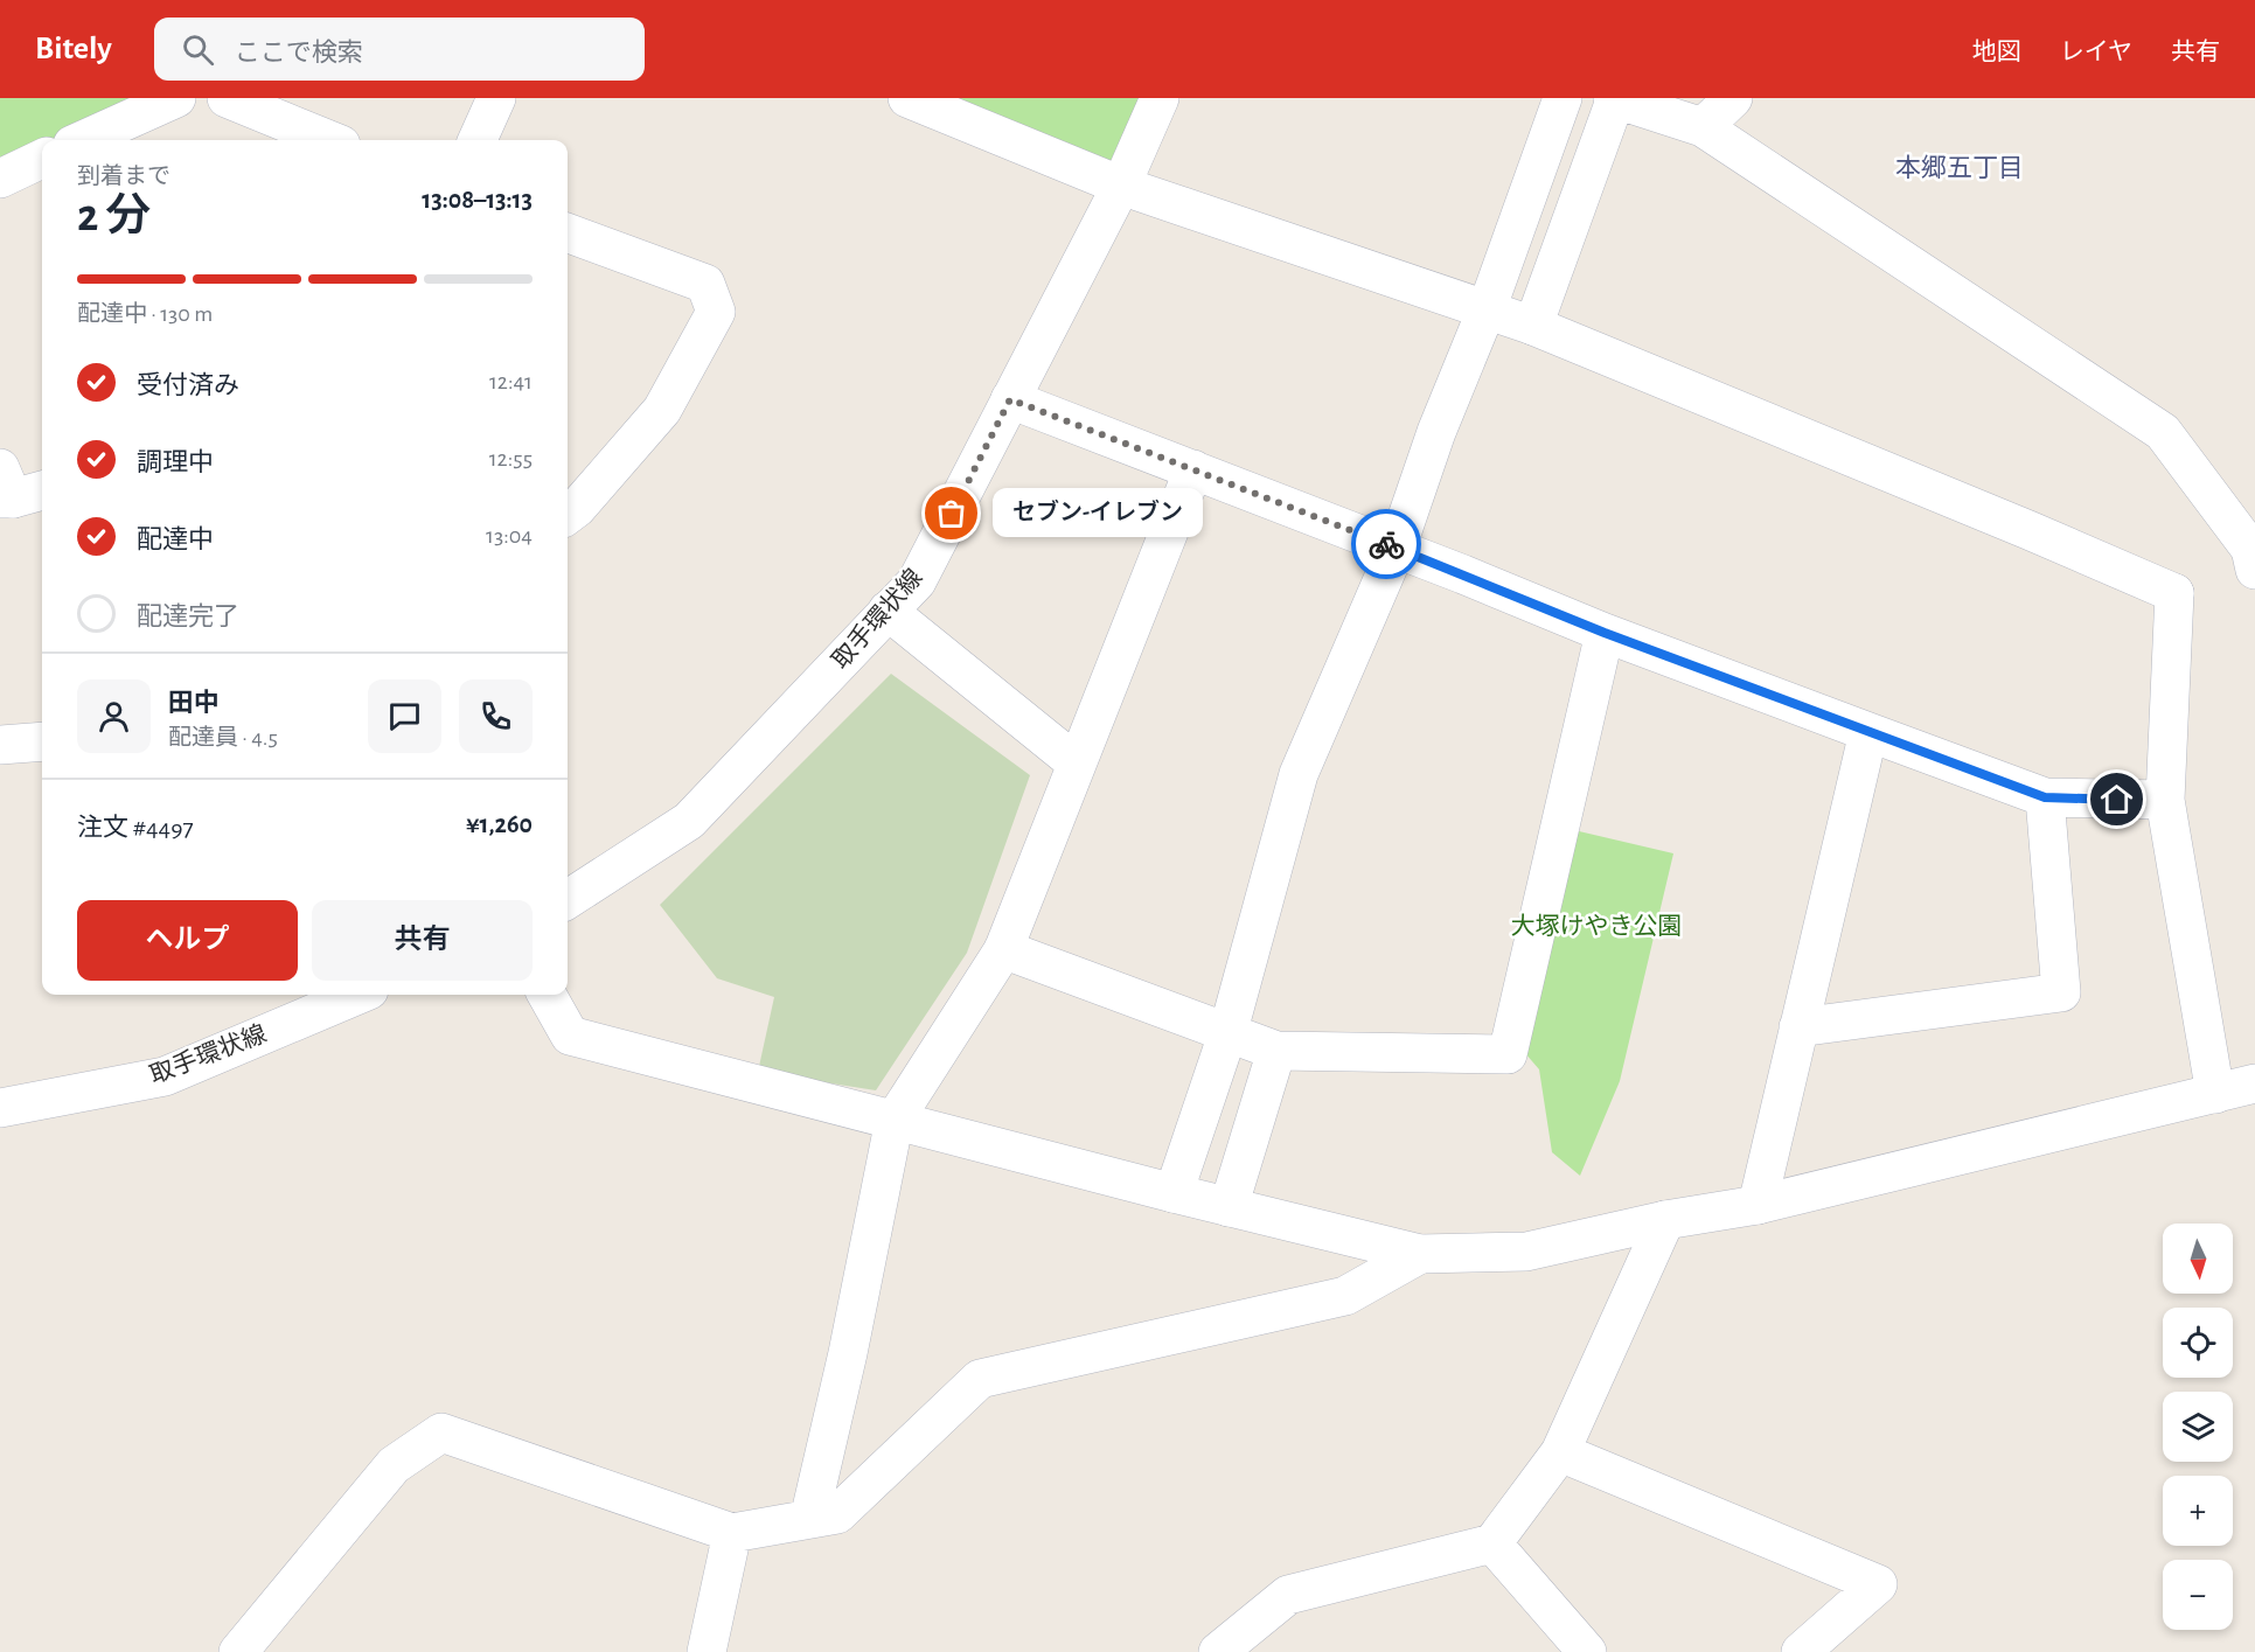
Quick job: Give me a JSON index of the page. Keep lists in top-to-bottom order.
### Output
{
  "streets": {
    "street": ["取手環状線"]
  },
  "districts": ["本郷五丁目"],
  "parks": ["大塚けやき公園"],
  "places": ["セブン-イレブン"],
  "north": "bottom",
  "page": {
    "header": "Bitely",
    "search": "ここで検索",
    "nav": ["地図", "レイヤ", "共有"],
    "heading": ["2 分", "到着まで", "13:08–13:13"],
    "panel": [
      "田中",
      "配達員 · 4.5",
      "注文 #4497",
      "¥1,260"
    ],
    "bar": "配達中 · 130 m",
    "list": [
      ["受付済み", "12:41"],
      ["調理中", "12:55"],
      ["配達中", "13:04"],
      "配達完了"
    ],
    "bubble": "セブン-イレブン",
    "buttons": ["ヘルプ", "共有"],
    "map_buttons": ["+", "−"]
  }
}
